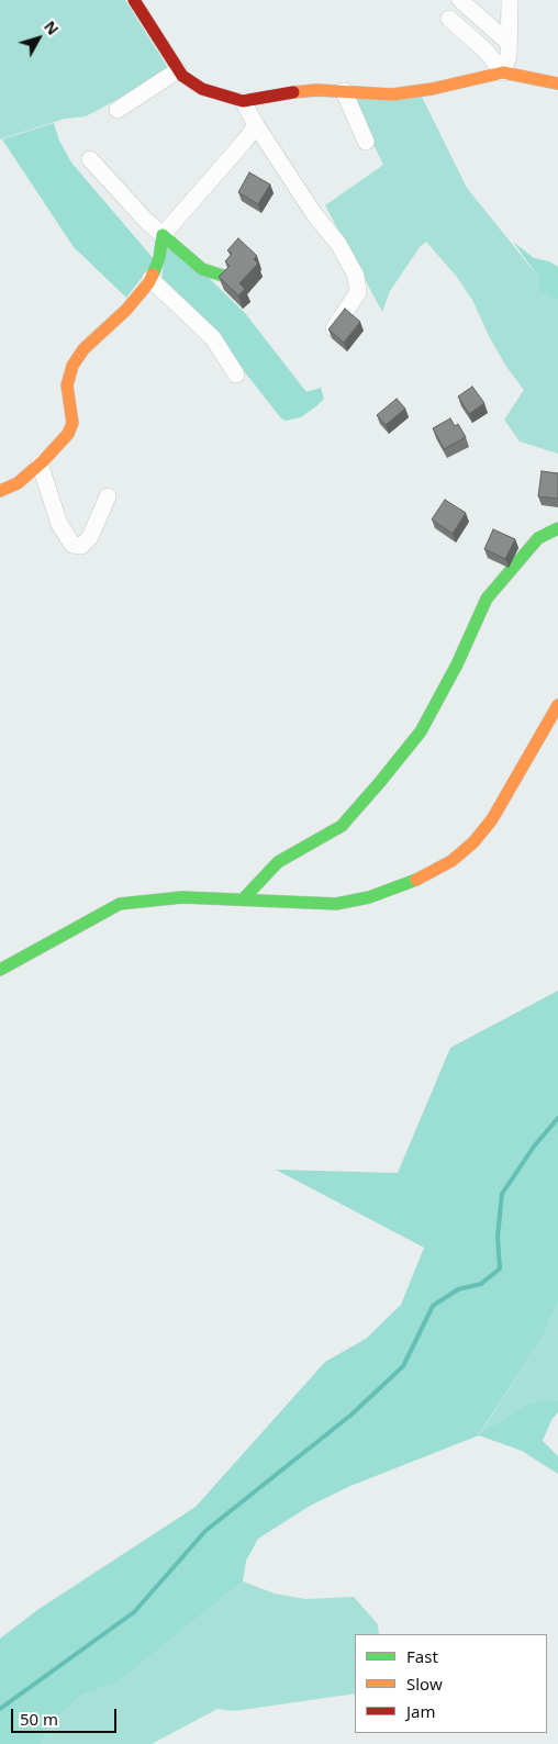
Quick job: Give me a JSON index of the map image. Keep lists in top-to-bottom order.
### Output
{
  "legend": ["Fast", "Slow", "Jam"],
  "scale_bar": "50 m",
  "north": "top right"
}
